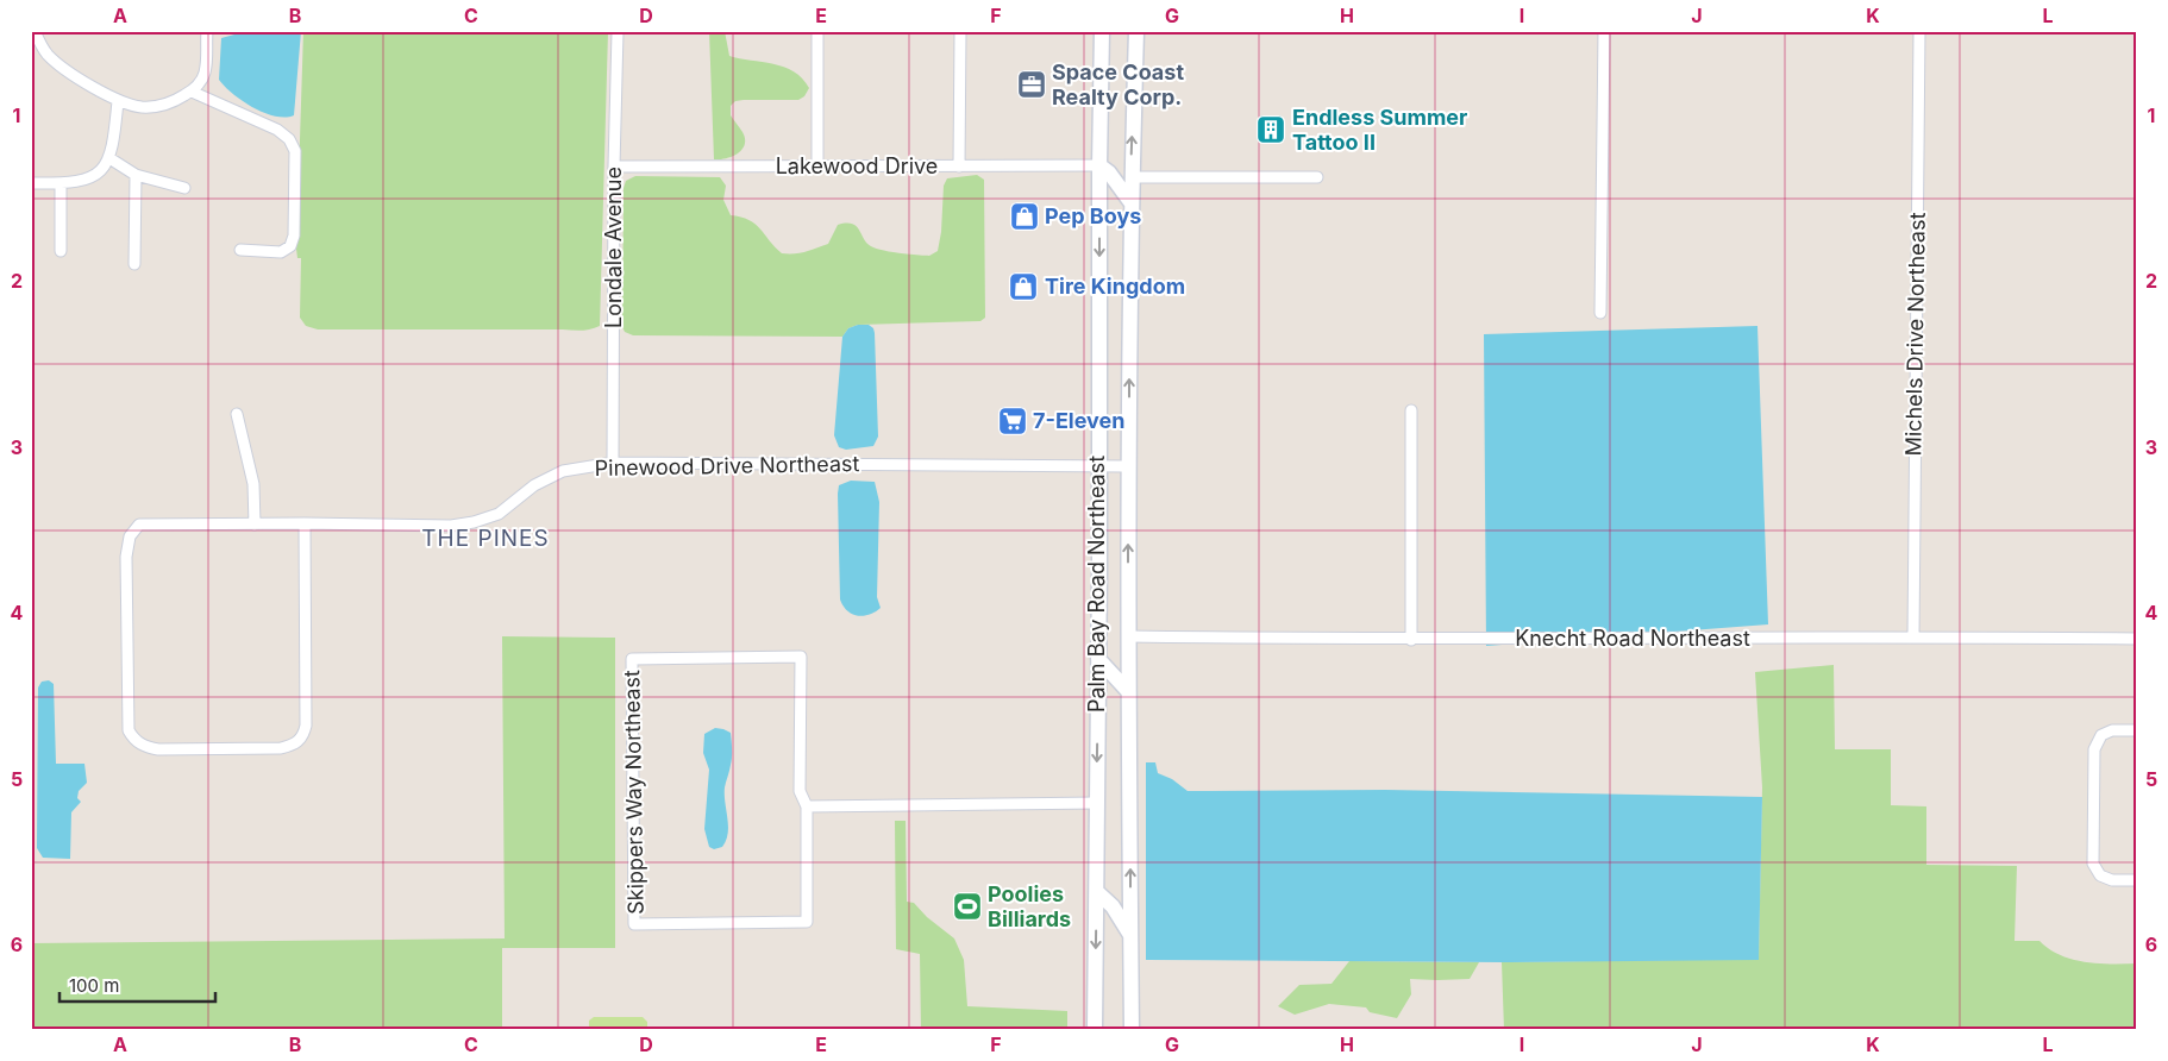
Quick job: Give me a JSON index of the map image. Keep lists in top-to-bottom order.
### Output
{
  "streets": {
    "main road": ["Palm Bay Road Northeast"],
    "street": [
      "Lakewood Drive",
      "Londale Avenue",
      "Michels Drive Northeast",
      "Pinewood Drive Northeast",
      "Knecht Road Northeast",
      "Skippers Way Northeast"
    ]
  },
  "crossings": [
    ["Lakewood Drive", "Londale Avenue"],
    ["Lakewood Drive", "Palm Bay Road Northeast"],
    ["Londale Avenue", "Pinewood Drive Northeast"],
    ["Michels Drive Northeast", "Knecht Road Northeast"],
    ["Pinewood Drive Northeast", "Palm Bay Road Northeast"],
    ["Palm Bay Road Northeast", "Knecht Road Northeast"]
  ],
  "districts": ["THE PINES"],
  "places": {
    "office": ["Space Coast Realty Corp."],
    "building": ["Endless Summer Tattoo II"],
    "shop": ["Pep Boys", "Tire Kingdom"],
    "supermarket": ["7-Eleven"],
    "sports": ["Poolies Billiards"]
  },
  "scale_bar": "100 m",
  "grid": {
    "columns": [
      "A",
      "B",
      "C",
      "D",
      "E",
      "F",
      "G",
      "H",
      "I",
      "J",
      "K",
      "L"
    ],
    "rows": [
      "1",
      "2",
      "3",
      "4",
      "5",
      "6"
    ]
  }
}
